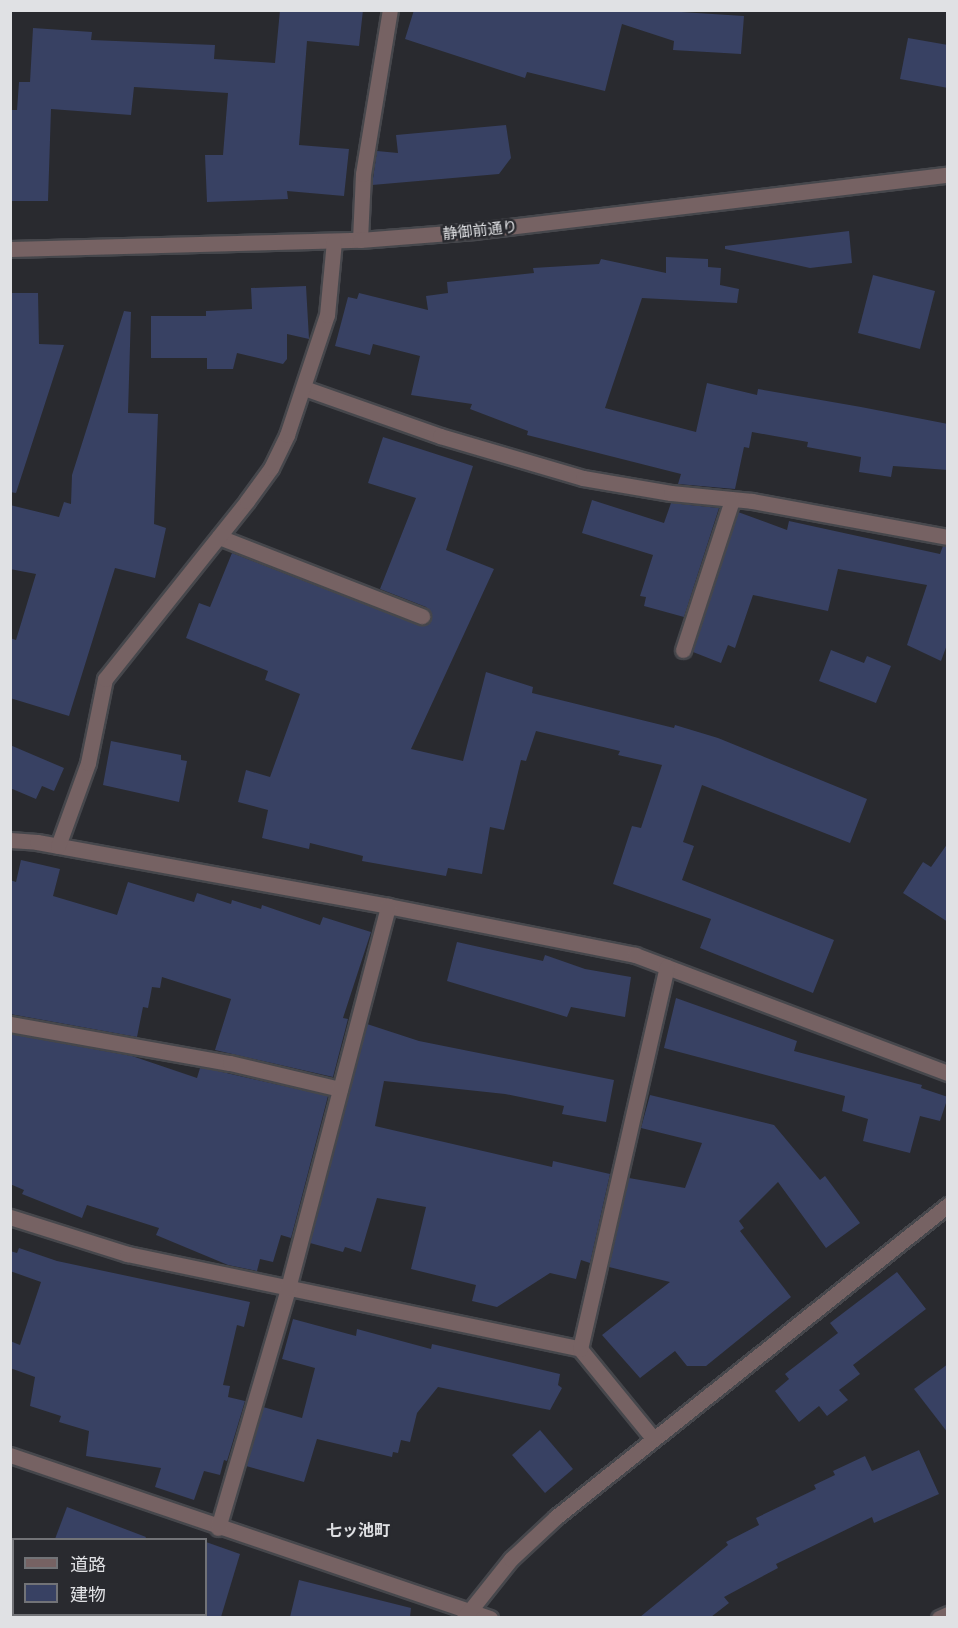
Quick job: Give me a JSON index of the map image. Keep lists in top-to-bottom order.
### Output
{
  "streets": {
    "street": ["静御前通り"]
  },
  "districts": ["七ッ池町"],
  "legend": ["道路", "建物"]
}
